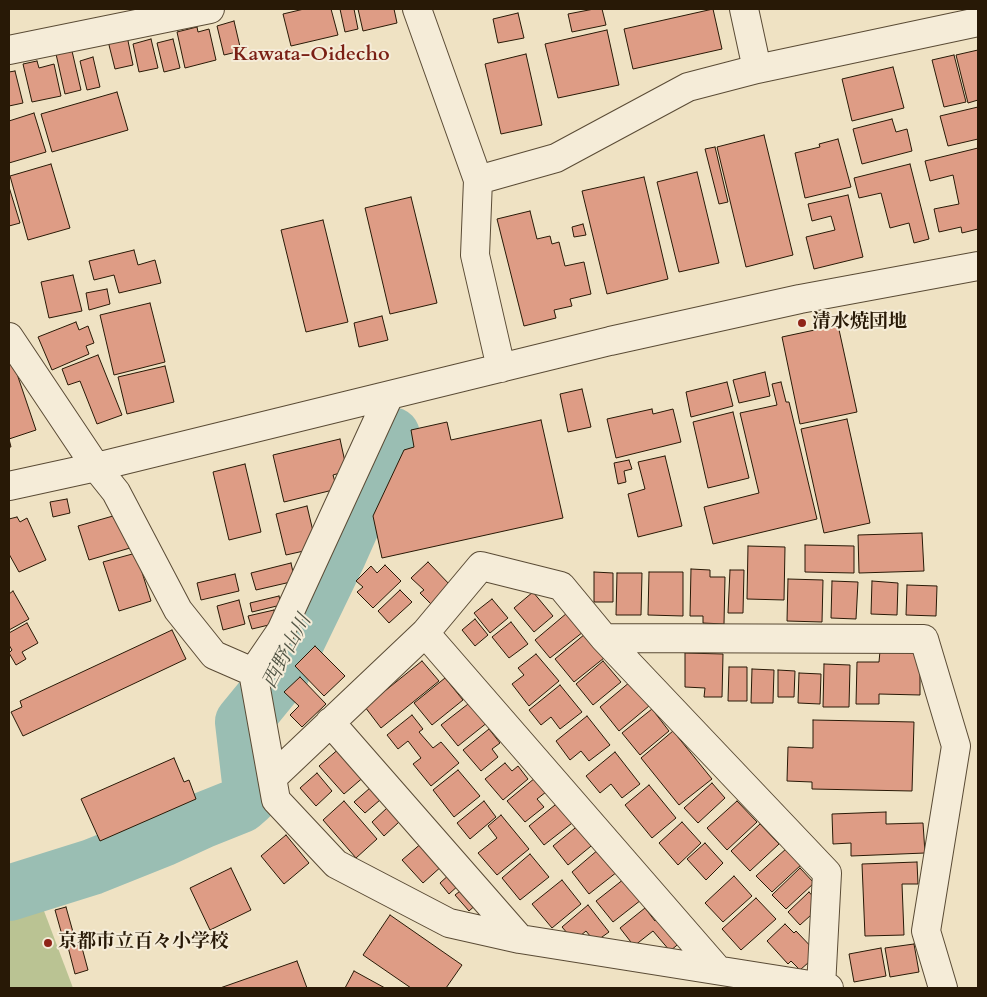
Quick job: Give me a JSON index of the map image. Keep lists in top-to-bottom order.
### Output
{
  "districts": ["Kawata-Oidecho"],
  "water": ["西野山川"],
  "places": ["清水焼団地", "京都市立百々小学校"]
}
